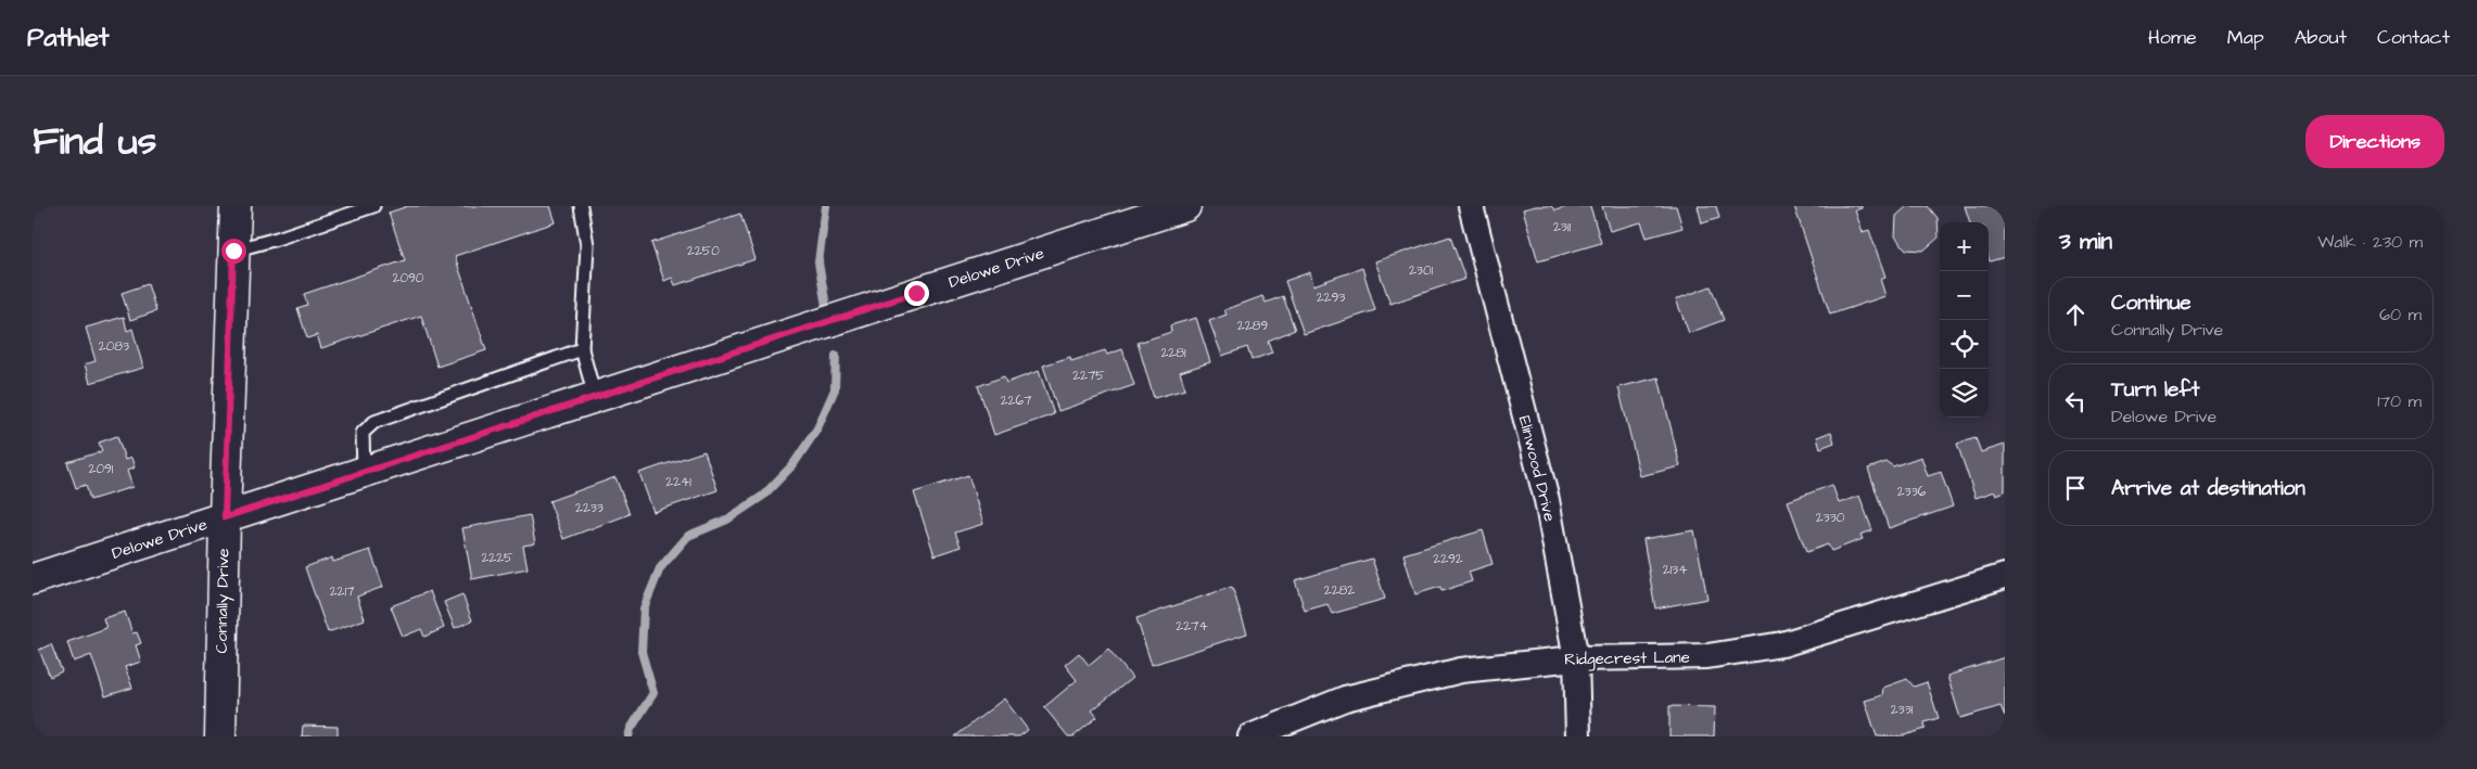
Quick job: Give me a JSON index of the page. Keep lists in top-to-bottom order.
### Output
{
  "streets": {
    "street": [
      "Delowe Drive",
      "Elinwood Drive",
      "Connally Drive",
      "Ridgecrest Lane"
    ]
  },
  "crossings": [
    ["Delowe Drive", "Connally Drive"],
    ["Elinwood Drive", "Ridgecrest Lane"]
  ],
  "house_numbers": [
    "2311",
    "2250",
    "2301",
    "2090",
    "2293",
    "2289",
    "2083",
    "2281",
    "2275",
    "2267",
    "2091",
    "2241",
    "2336",
    "2233",
    "2330",
    "2225",
    "2292",
    "2134",
    "2282",
    "2217",
    "2274",
    "2331"
  ],
  "page": {
    "header": "Pathlet",
    "nav": [
      "Home",
      "Map",
      "About",
      "Contact"
    ],
    "title": "Find us",
    "buttons": "Directions",
    "heading": ["3 min", "Walk · 230 m"],
    "map_buttons": ["+", "−"],
    "list": [
      ["Continue", "Connally Drive", "60 m"],
      ["Turn left", "Delowe Drive", "170 m"],
      "Arrive at destination"
    ]
  }
}
